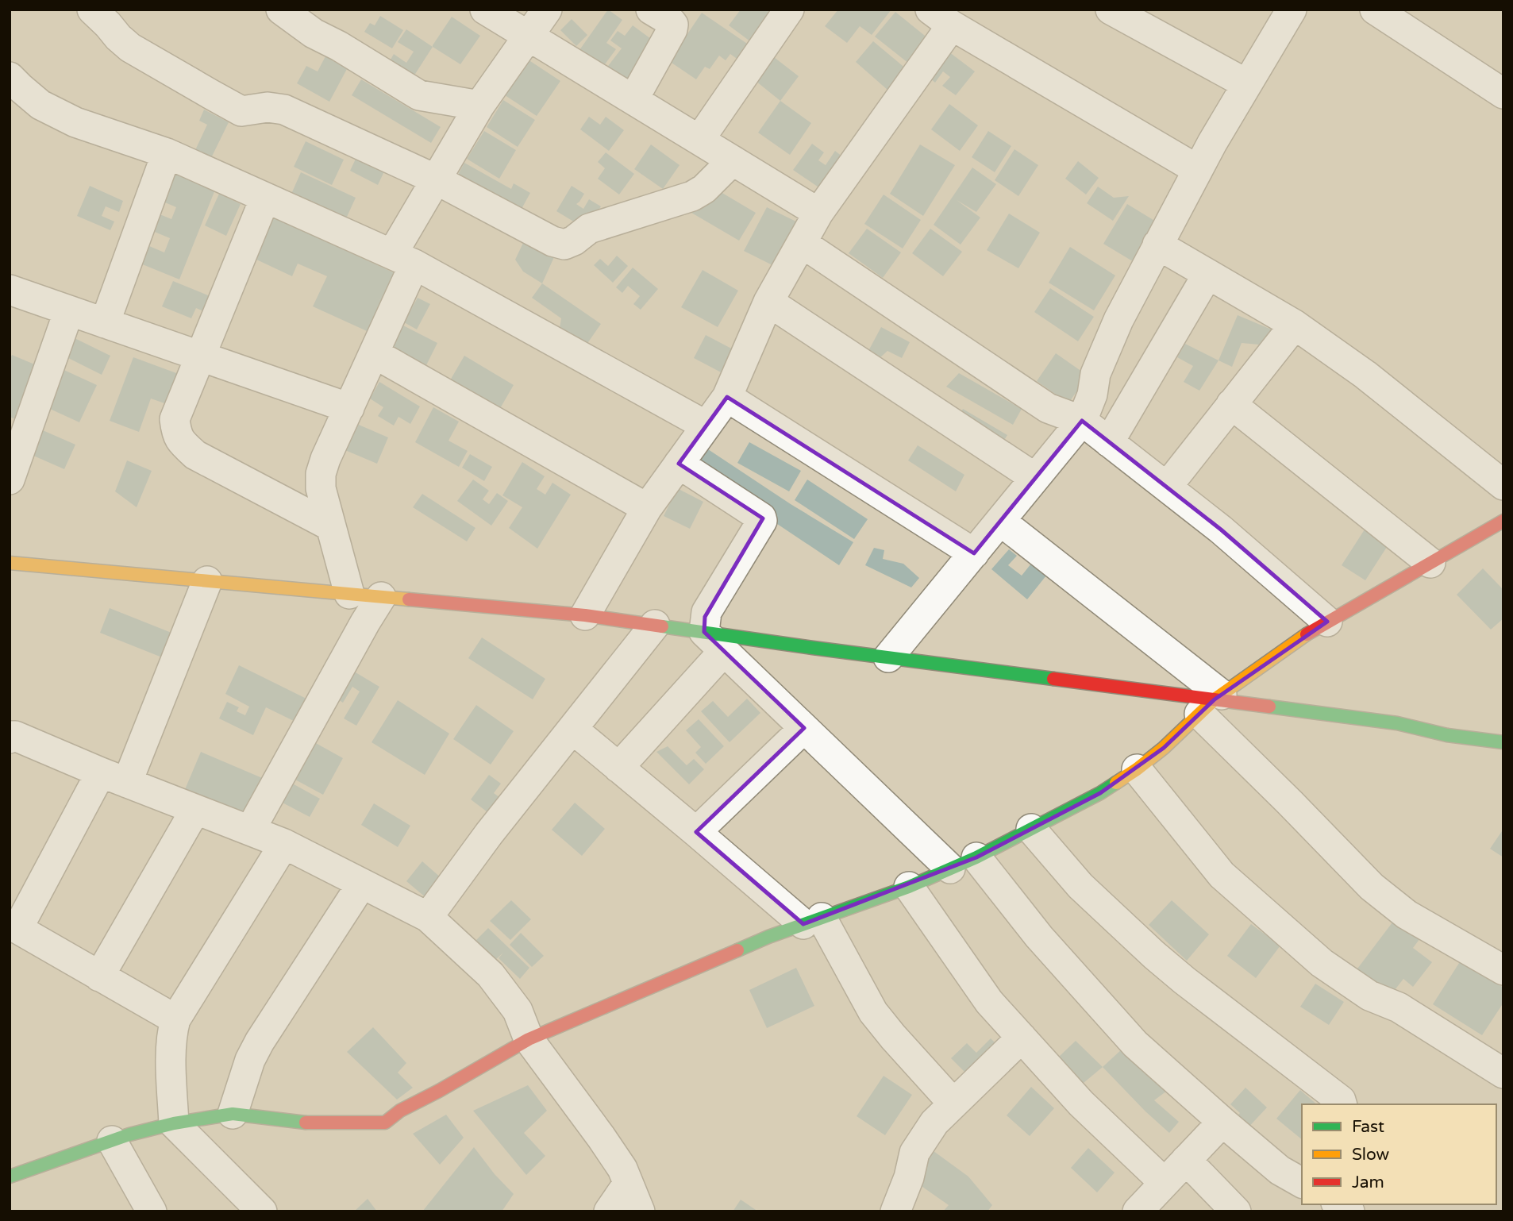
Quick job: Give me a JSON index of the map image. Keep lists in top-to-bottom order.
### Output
{
  "legend": ["Fast", "Slow", "Jam"]
}
